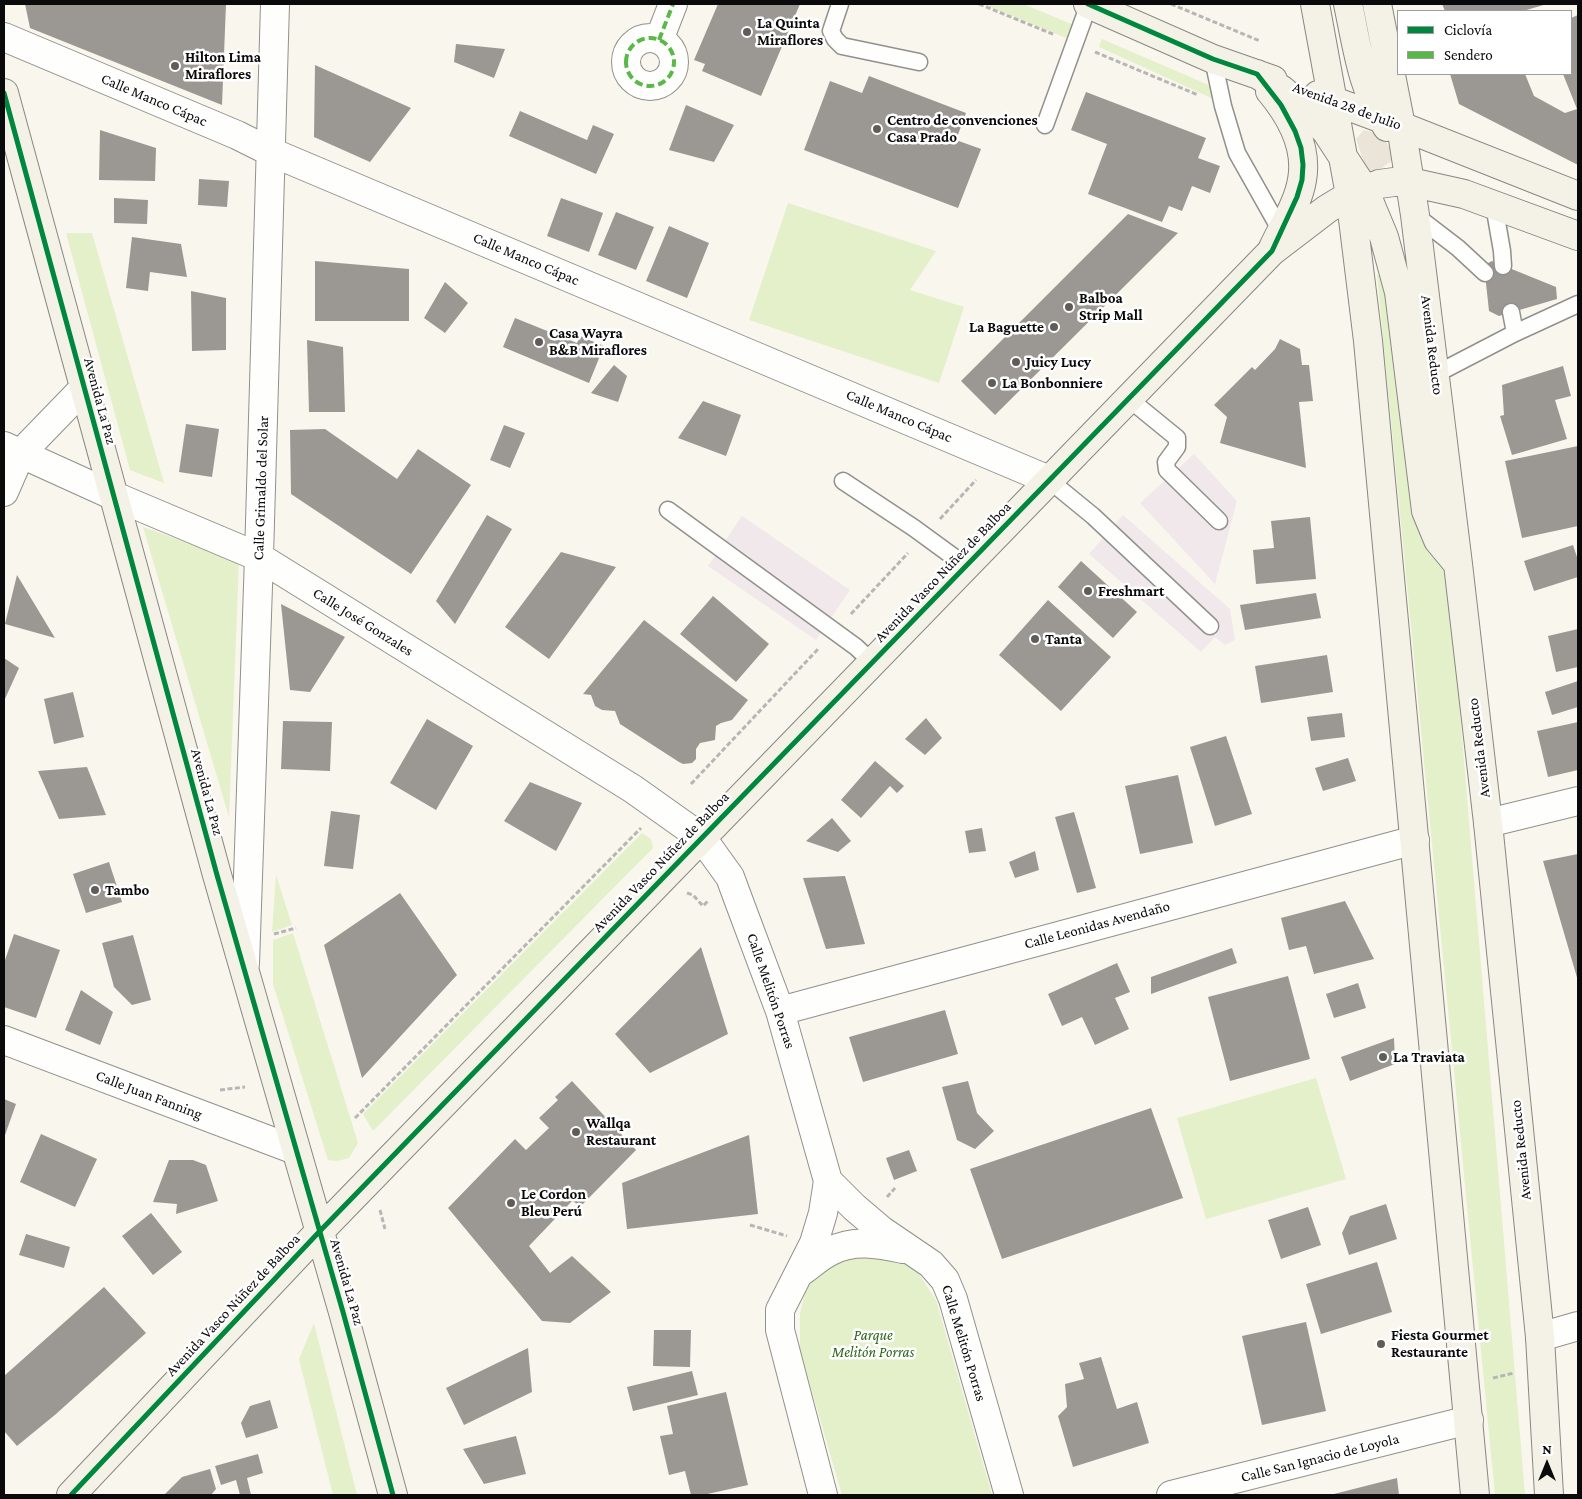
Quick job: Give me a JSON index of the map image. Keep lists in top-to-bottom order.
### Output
{
  "streets": {
    "main road": [
      "Avenida 28 de Julio",
      "Avenida Reducto",
      "Avenida La Paz",
      "Avenida Vasco Núñez de Balboa"
    ],
    "street": [
      "Calle Manco Cápac",
      "Calle Grimaldo del Solar",
      "Calle José Gonzales",
      "Calle Leonidas Avendaño",
      "Calle Melitón Porras",
      "Calle Juan Fanning",
      "Calle San Ignacio de Loyola"
    ]
  },
  "crossings": [
    ["Calle Manco Cápac", "Calle Grimaldo del Solar"],
    ["Calle Manco Cápac", "Avenida Vasco Núñez de Balboa"],
    ["Avenida 28 de Julio", "Avenida Reducto"],
    ["Avenida Reducto", "Avenida Vasco Núñez de Balboa"],
    ["Avenida La Paz", "Calle Grimaldo del Solar"],
    ["Avenida La Paz", "Avenida Vasco Núñez de Balboa"],
    ["Avenida La Paz", "Calle José Gonzales"],
    ["Avenida La Paz", "Calle Juan Fanning"],
    ["Calle Grimaldo del Solar", "Calle José Gonzales"],
    ["Avenida Vasco Núñez de Balboa", "Calle José Gonzales"],
    ["Avenida Vasco Núñez de Balboa", "Calle Melitón Porras"],
    ["Calle José Gonzales", "Calle Melitón Porras"],
    ["Calle Leonidas Avendaño", "Calle Melitón Porras"]
  ],
  "parks": ["Parque Melitón Porras"],
  "places": [
    "La Quinta Miraflores",
    "Hilton Lima Miraflores",
    "Centro de convenciones Casa Prado",
    "Balboa Strip Mall",
    "La Baguette",
    "Casa Wayra B&B Miraflores",
    "Juicy Lucy",
    "La Bonbonniere",
    "Freshmart",
    "Tanta",
    "Tambo",
    "La Traviata",
    "Wallqa Restaurant",
    "Le Cordon Bleu Perú",
    "Fiesta Gourmet Restaurante"
  ],
  "legend": ["Ciclovía", "Sendero"],
  "north": "top"
}
